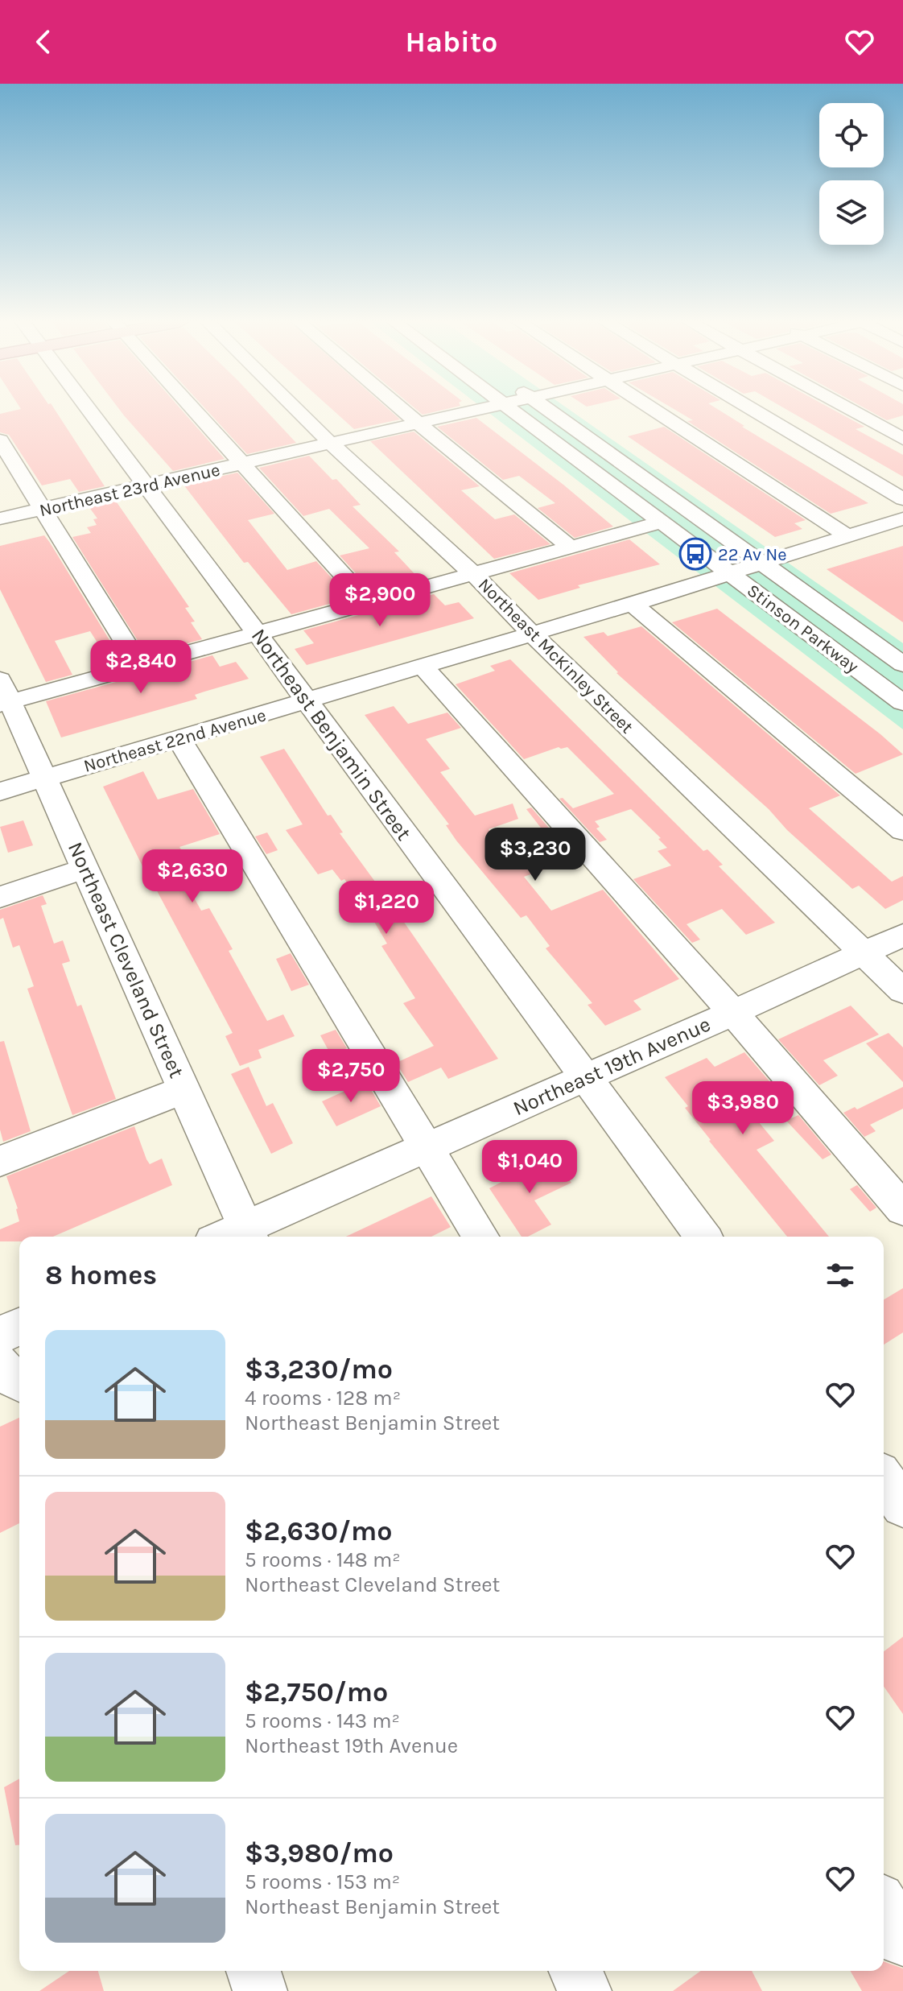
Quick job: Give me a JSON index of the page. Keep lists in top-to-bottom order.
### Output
{
  "streets": {
    "street": [
      "Northeast 23rd Avenue",
      "Stinson Parkway",
      "Northeast McKinley Street",
      "Northeast Benjamin Street",
      "Northeast 22nd Avenue",
      "Northeast Cleveland Street",
      "Northeast 19th Avenue"
    ]
  },
  "crossings": [
    ["Northeast 23rd Avenue", "Northeast McKinley Street"],
    ["Northeast 23rd Avenue", "Northeast Benjamin Street"],
    ["Stinson Parkway", "Northeast 22nd Avenue"],
    ["Northeast McKinley Street", "Northeast 22nd Avenue"],
    ["Northeast McKinley Street", "Northeast 19th Avenue"],
    ["Northeast Benjamin Street", "Northeast 22nd Avenue"],
    ["Northeast Benjamin Street", "Northeast 19th Avenue"],
    ["Northeast 22nd Avenue", "Northeast Cleveland Street"],
    ["Northeast Cleveland Street", "Northeast 19th Avenue"]
  ],
  "places": {
    "bus stop": ["22 Av Ne"]
  },
  "page": {
    "header": "Habito",
    "price": [
      "$2,900",
      "$2,840",
      "$3,230",
      "$2,630",
      "$1,220",
      "$2,750",
      "$3,980",
      "$1,040"
    ],
    "heading": "8 homes",
    "list": [
      {
        "name": "$3,230/mo",
        "note": "4 rooms · 128 m² · Northeast Benjamin Street"
      },
      {
        "name": "$2,630/mo",
        "note": "5 rooms · 148 m² · Northeast Cleveland Street"
      },
      {
        "name": "$2,750/mo",
        "note": "5 rooms · 143 m² · Northeast 19th Avenue"
      },
      {
        "name": "$3,980/mo",
        "note": "5 rooms · 153 m² · Northeast Benjamin Street"
      }
    ]
  }
}
